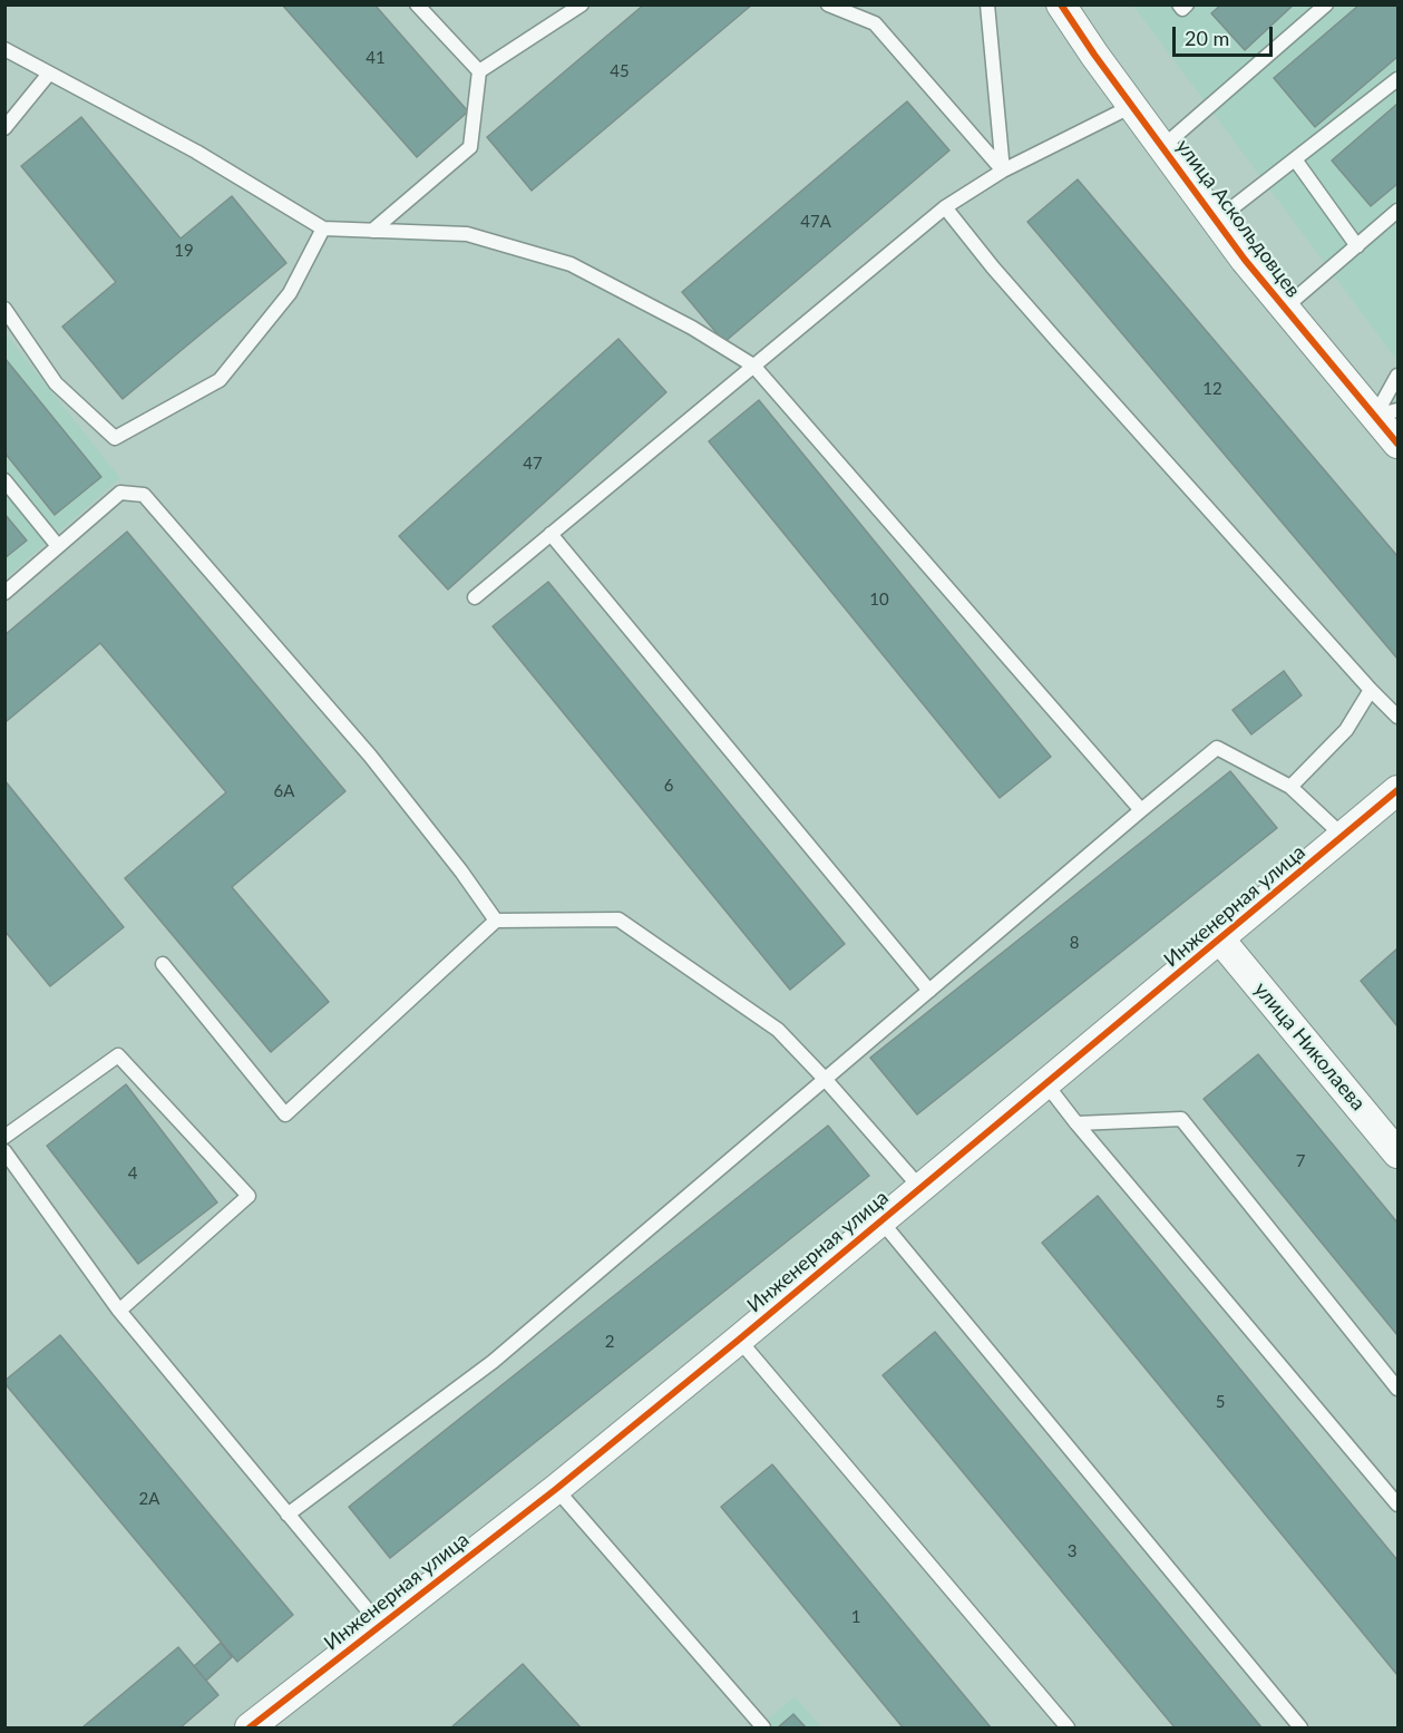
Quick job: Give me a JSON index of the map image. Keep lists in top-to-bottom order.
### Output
{
  "streets": {
    "street": ["улица Аскольдовцев", "Инженерная улица", "улица Николаева"]
  },
  "crossings": [
    ["Инженерная улица", "улица Николаева"]
  ],
  "house_numbers": [
    "41",
    "45",
    "47А",
    "19",
    "12",
    "47",
    "10",
    "6",
    "6А",
    "8",
    "7",
    "4",
    "2",
    "5",
    "2А",
    "3",
    "1"
  ],
  "scale_bar": "20 m"
}
